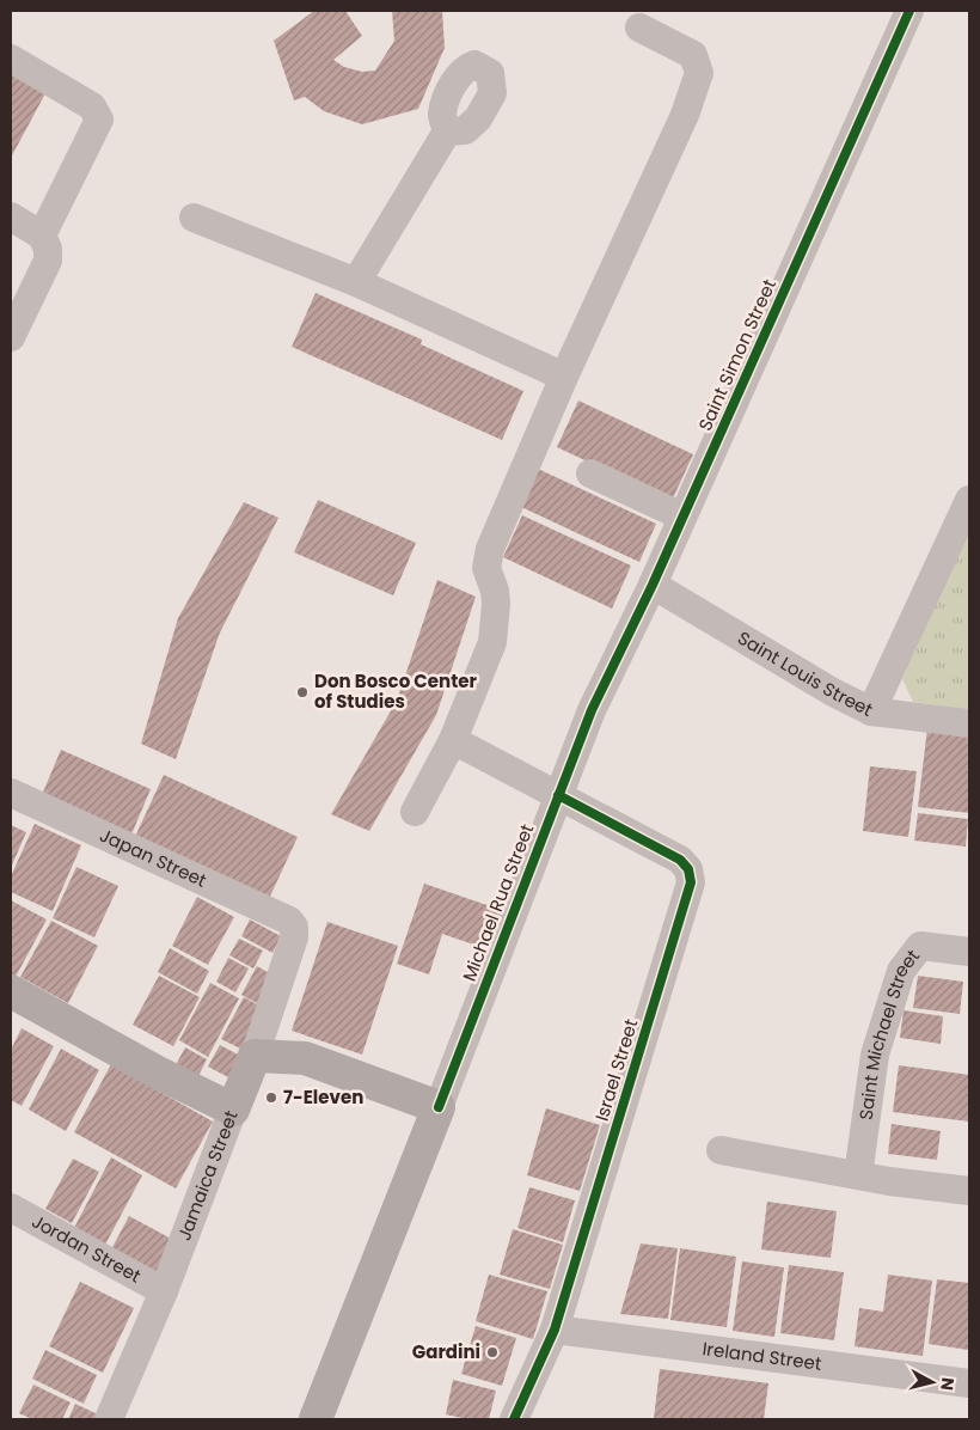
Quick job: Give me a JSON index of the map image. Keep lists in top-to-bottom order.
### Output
{
  "streets": {
    "main road": ["Michael Rua Street", "Jamaica Street"],
    "street": [
      "Saint Simon Street",
      "Saint Louis Street",
      "Japan Street",
      "Saint Michael Street",
      "Israel Street",
      "Jordan Street",
      "Ireland Street"
    ]
  },
  "crossings": [
    ["Saint Simon Street", "Saint Louis Street"],
    ["Saint Simon Street", "Michael Rua Street"],
    ["Japan Street", "Jamaica Street"],
    ["Michael Rua Street", "Israel Street"],
    ["Israel Street", "Ireland Street"],
    ["Jamaica Street", "Jordan Street"]
  ],
  "places": ["Don Bosco Center of Studies", "7-Eleven", "Gardini"],
  "north": "right"
}
